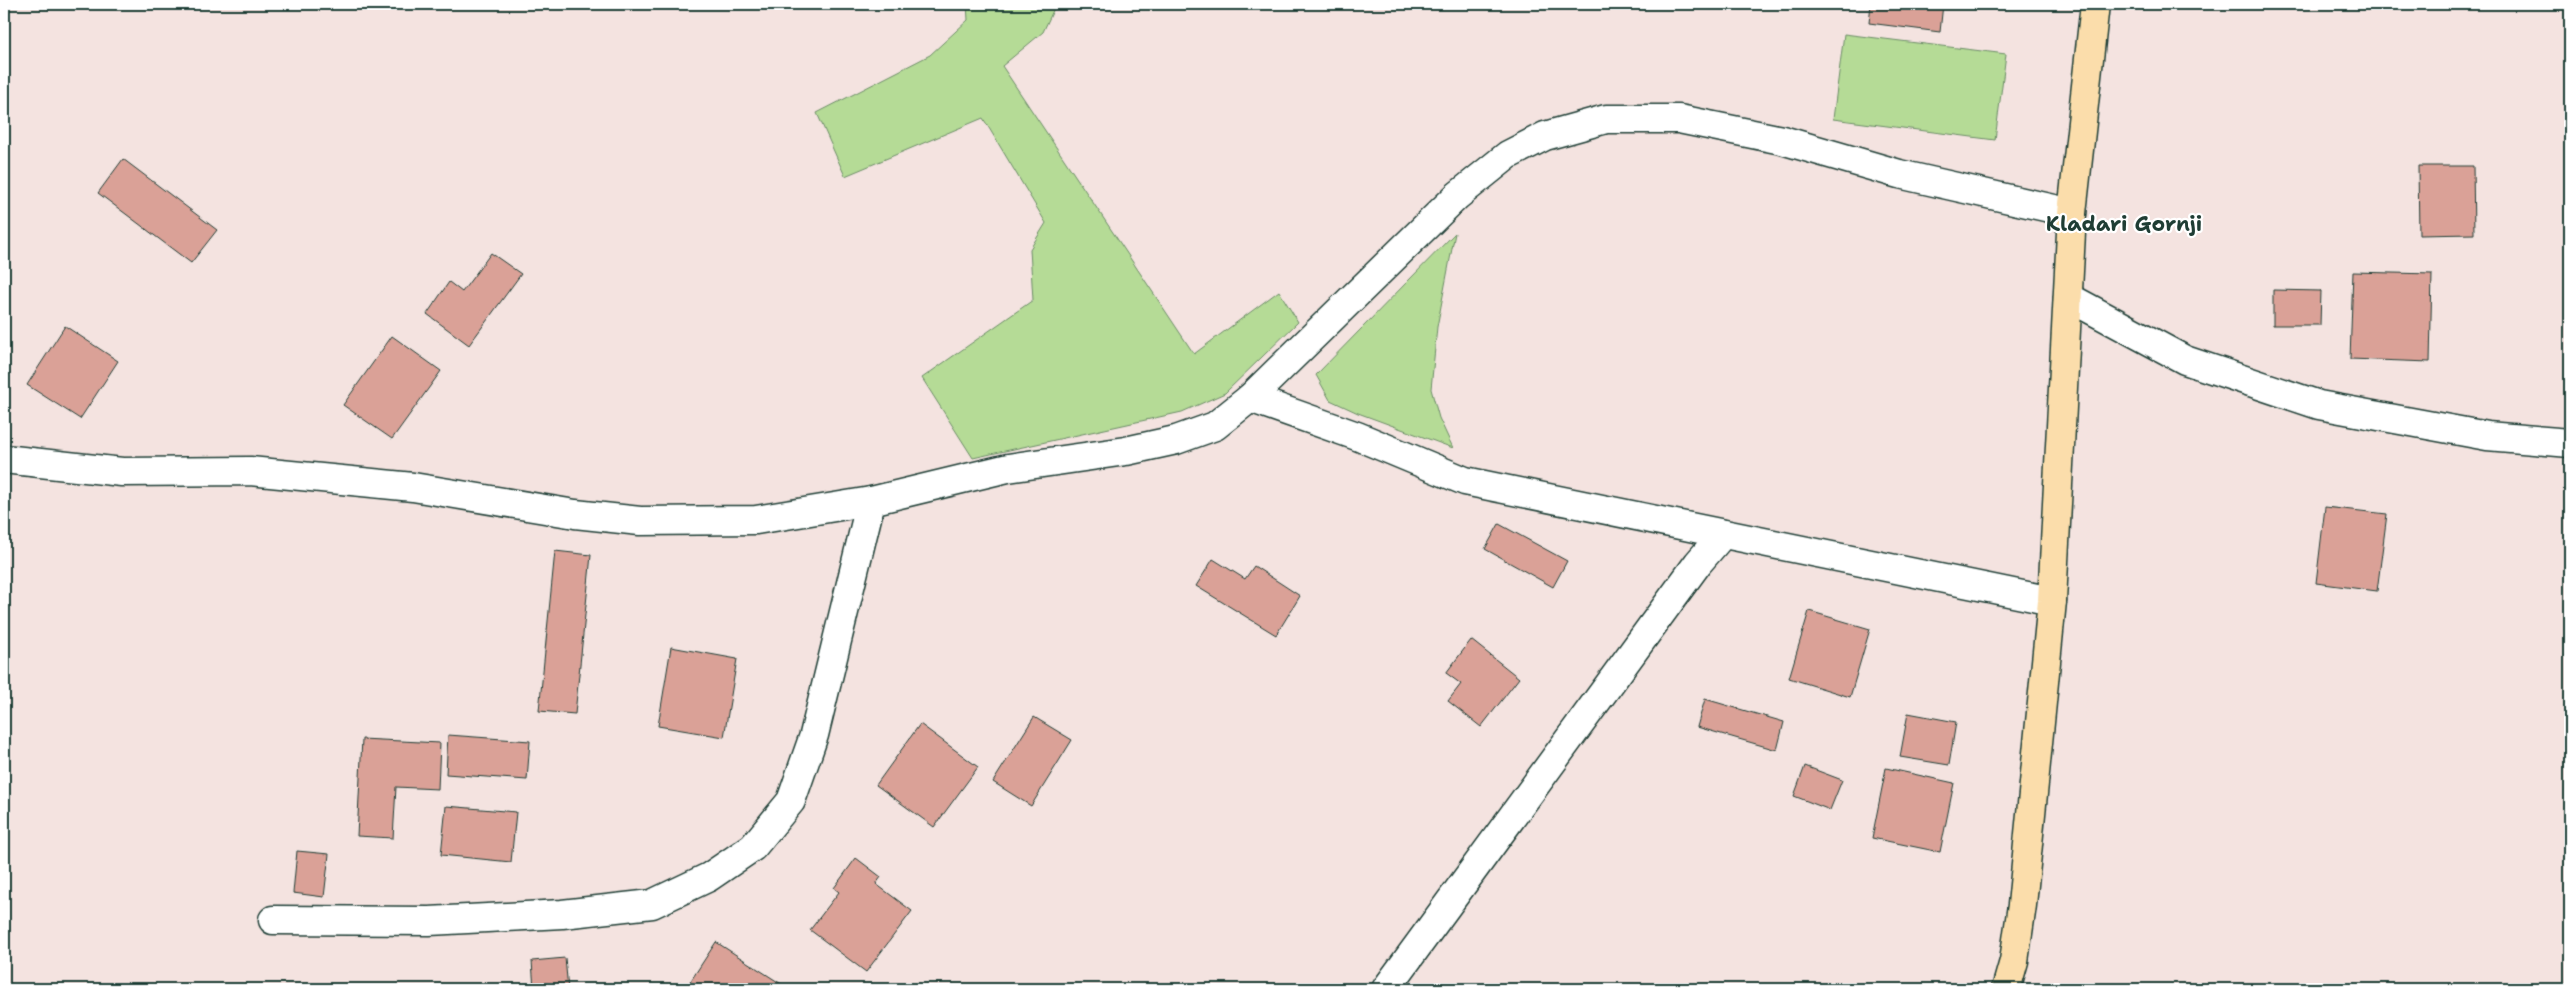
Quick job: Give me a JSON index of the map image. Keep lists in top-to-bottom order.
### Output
{
  "districts": ["Kladari Gornji"]
}
